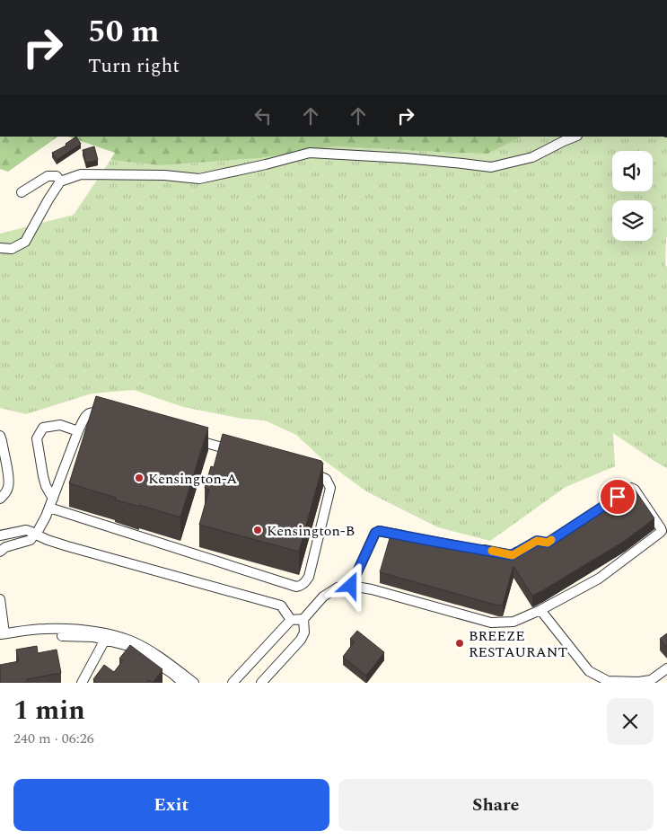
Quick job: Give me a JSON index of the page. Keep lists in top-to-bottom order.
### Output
{
  "places": ["Kensington-A", "Kensington-B", "BREEZE RESTAURANT"],
  "page": {
    "turn": ["50 m", "Turn right"],
    "heading": ["1 min", "240 m · 06:26"],
    "buttons": ["Exit", "Share"]
  }
}
